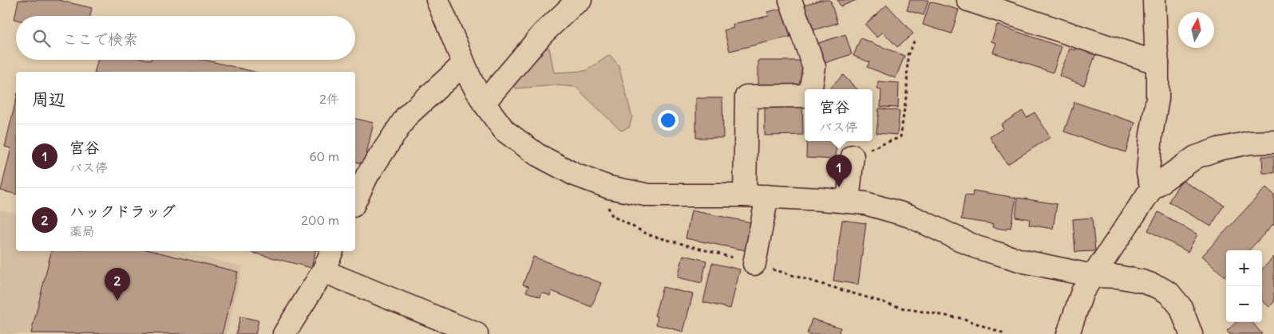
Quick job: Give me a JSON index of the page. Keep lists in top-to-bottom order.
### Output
{
  "north": "top",
  "page": {
    "search": "ここで検索",
    "heading": ["周辺", "2件"],
    "popup": ["宮谷", "バス停"],
    "list": [
      {
        "mark": "1",
        "name": "宮谷",
        "note": "バス停",
        "value": "60 m"
      },
      {
        "mark": "2",
        "name": "ハックドラッグ",
        "note": "薬局",
        "value": "200 m"
      }
    ],
    "pins": ["1", "2"],
    "map_buttons": ["+", "−"]
  }
}
